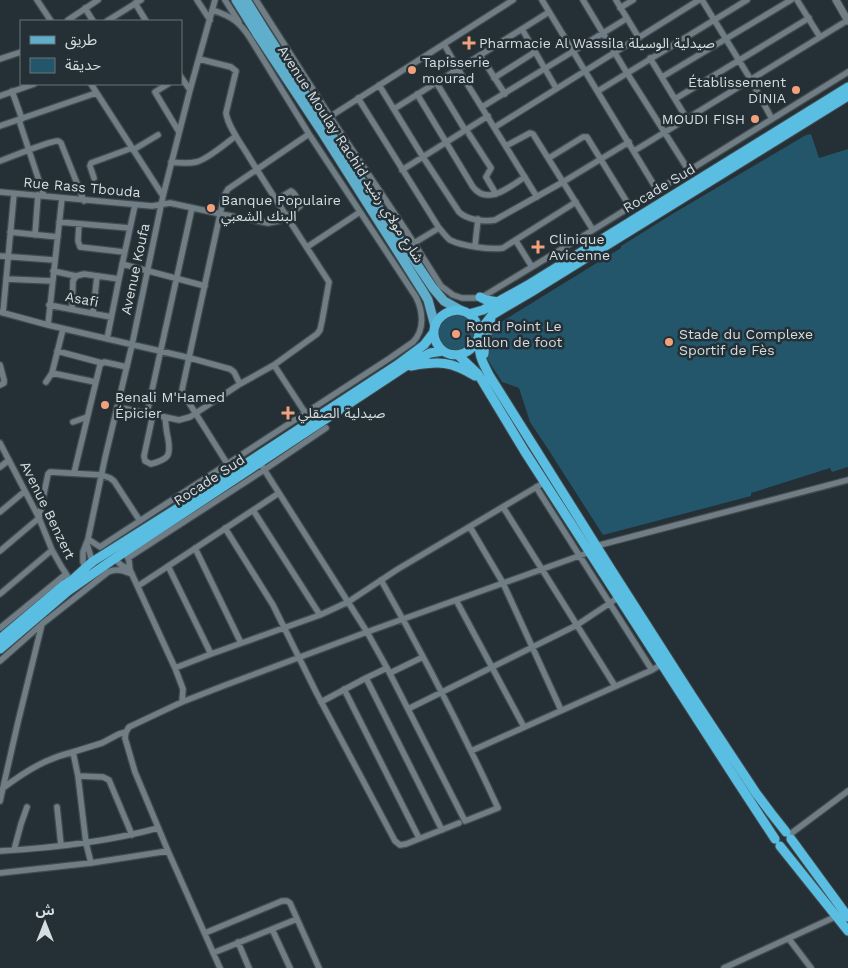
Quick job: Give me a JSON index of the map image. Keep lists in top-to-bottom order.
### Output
{
  "streets": {
    "highway": ["Rocade Sud"],
    "main road": ["Avenue Moulay Rachid شارع مولاي رشيد"],
    "street": [
      "Rue Rass Tbouda",
      "Avenue Koufa",
      "Asafi",
      "Avenue Benzert"
    ]
  },
  "crossings": [
    ["Avenue Moulay Rachid شارع مولاي رشيد", "Rocade Sud"],
    ["Rue Rass Tbouda", "Avenue Koufa"],
    ["Rocade Sud", "Avenue Koufa"],
    ["Rocade Sud", "Avenue Benzert"]
  ],
  "places": {
    "health": ["Pharmacie Al Wassila صيدلية الوسيلة", "Clinique Avicenne", "صيدلية الصقلي"],
    "other": [
      "Tapisserie mourad",
      "Établissement DINIA",
      "MOUDI FISH",
      "Banque Populaire البنك الشعبي",
      "Rond Point Le ballon de foot",
      "Stade du Complexe Sportif de Fès",
      "Benali M'Hamed Épicier"
    ]
  },
  "legend": ["طريق", "حديقة"],
  "north": "top"
}
